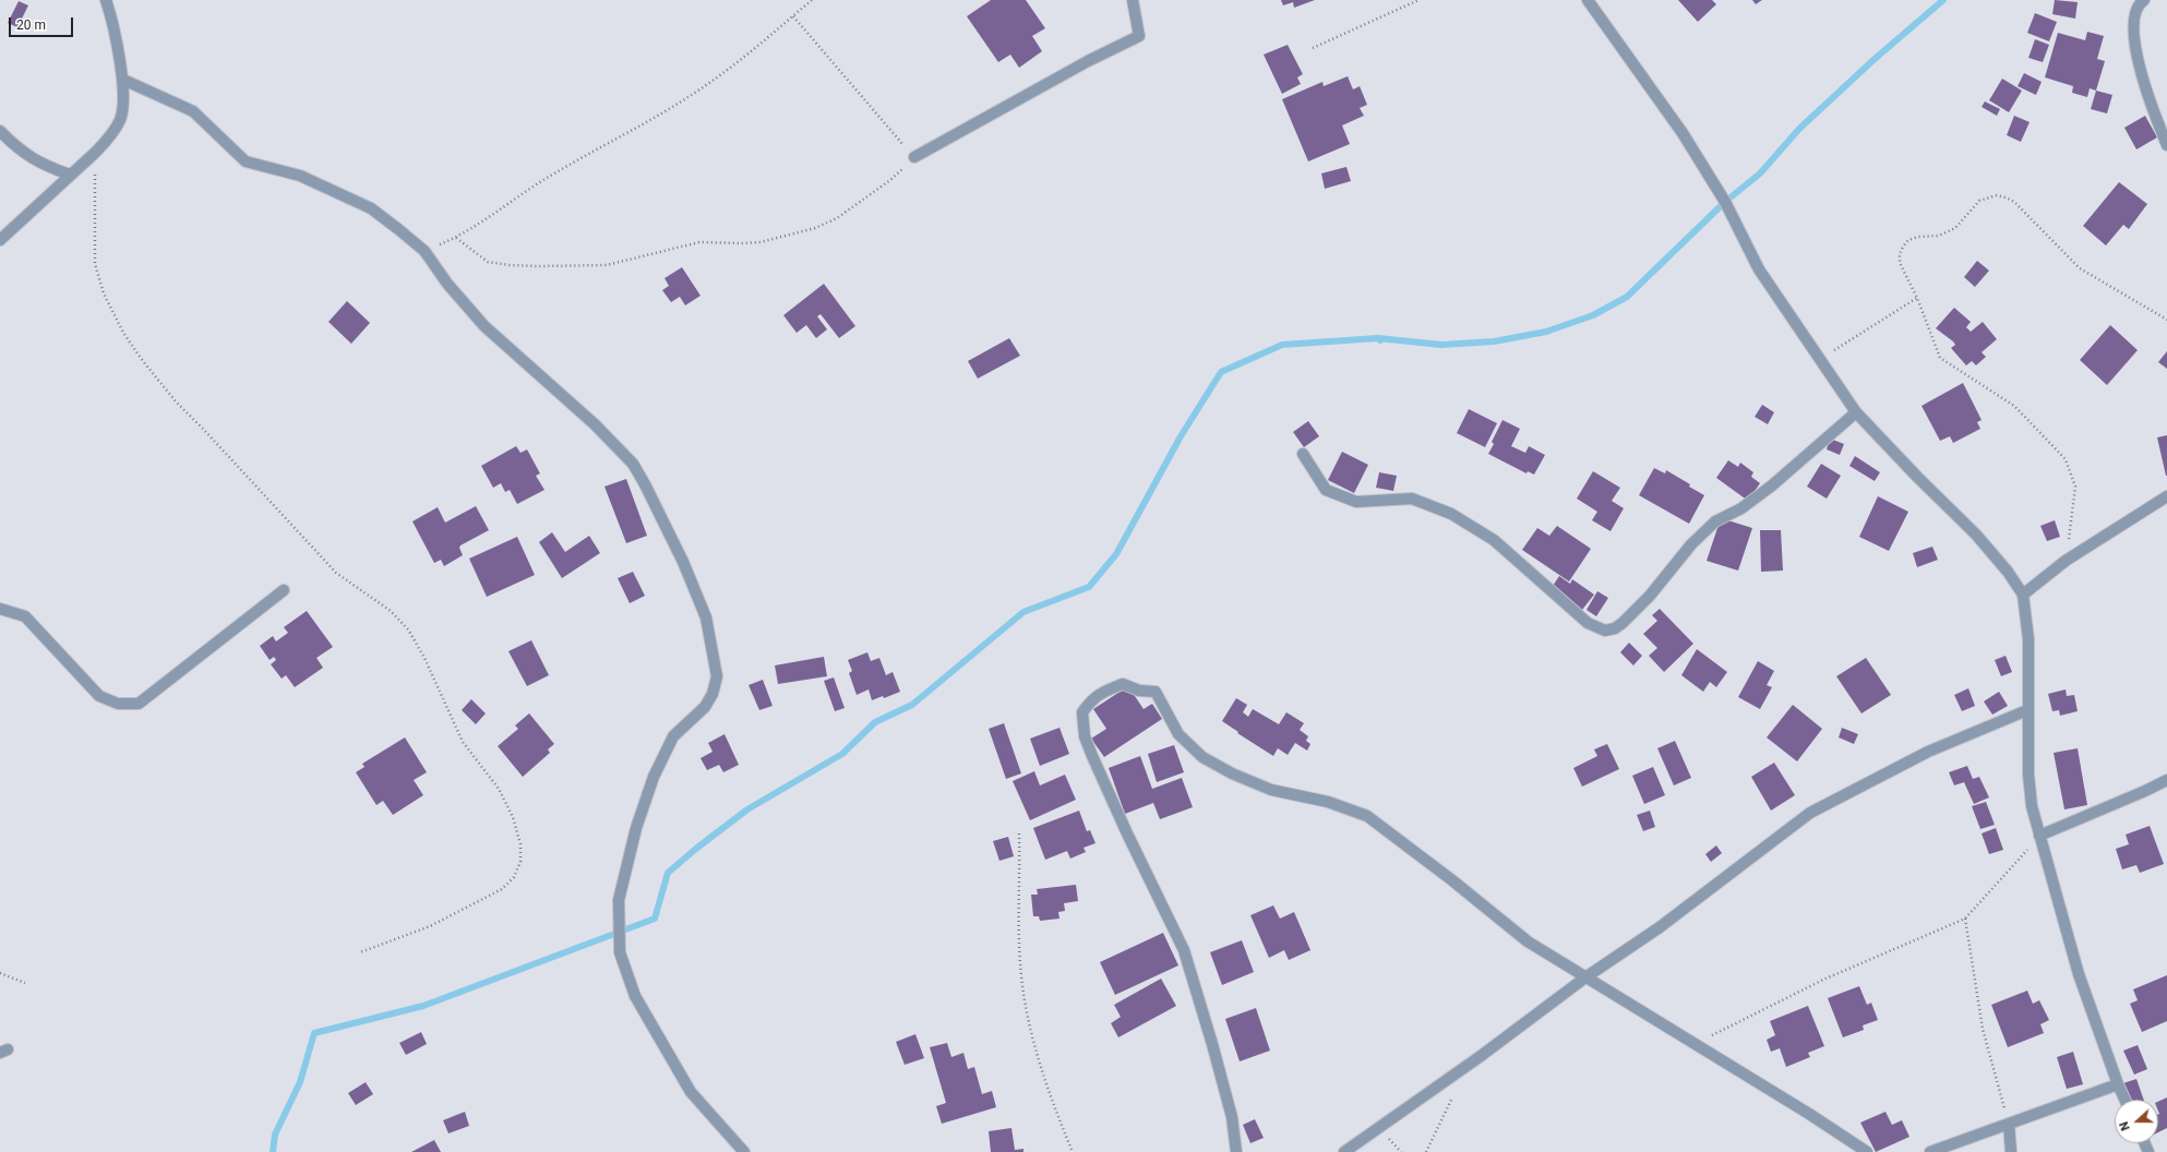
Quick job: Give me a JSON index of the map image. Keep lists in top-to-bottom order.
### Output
{
  "scale_bar": "20 m",
  "north": "left"
}
